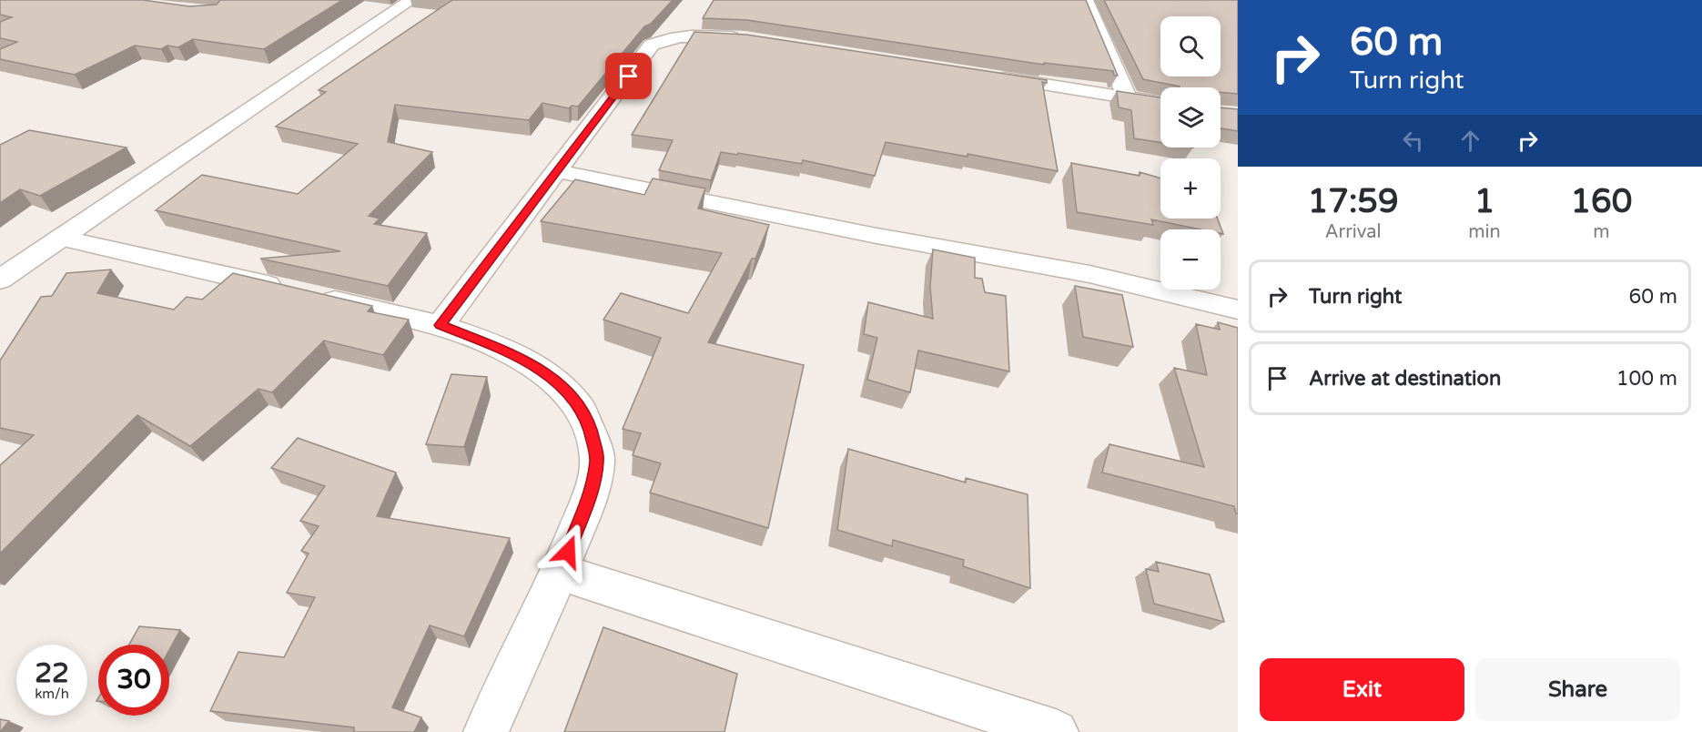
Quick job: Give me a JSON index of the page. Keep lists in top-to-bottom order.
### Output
{
  "page": {
    "turn": ["60 m", "Turn right"],
    "map_buttons": ["+", "−"],
    "eta": [
      "17:59",
      "Arrival",
      "1",
      "min",
      "160",
      "m"
    ],
    "list": [
      {
        "name": "Turn right",
        "value": "60 m"
      },
      {
        "name": "Arrive at destination",
        "value": "100 m"
      }
    ],
    "speed": "22 km/h",
    "limit": "30",
    "buttons": ["Exit", "Share"]
  }
}
